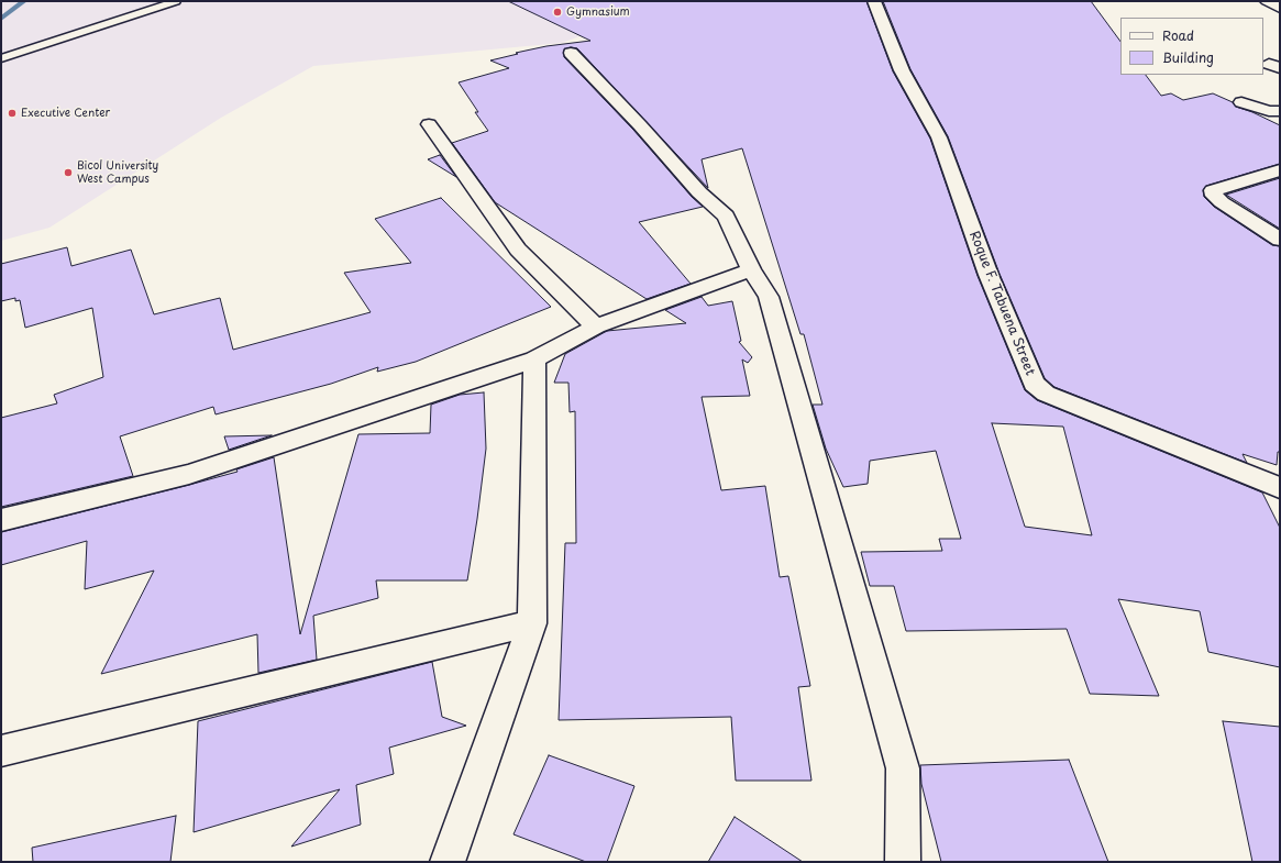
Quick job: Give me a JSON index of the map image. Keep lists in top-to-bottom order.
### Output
{
  "streets": {
    "street": ["Roque F. Tabuena Street"]
  },
  "places": ["Gymnasium", "Executive Center", "Bicol University West Campus"],
  "legend": ["Road", "Building"]
}
